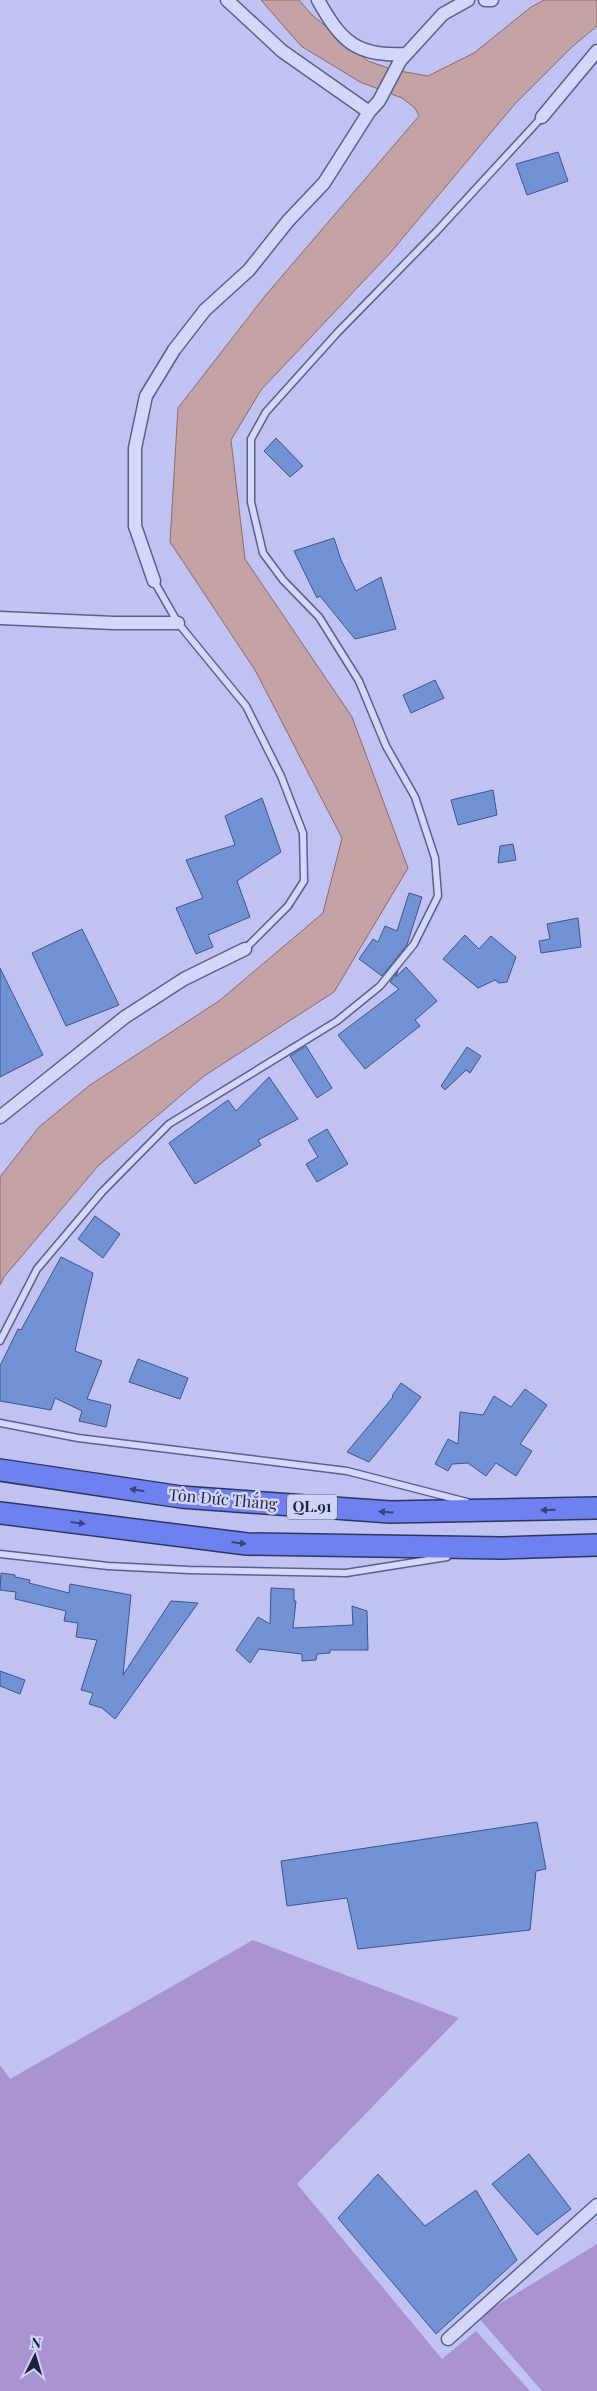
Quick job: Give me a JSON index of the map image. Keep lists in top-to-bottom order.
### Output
{
  "streets": {
    "highway": ["Tôn Đức Thắng", "QL.91"]
  },
  "north": "top"
}
